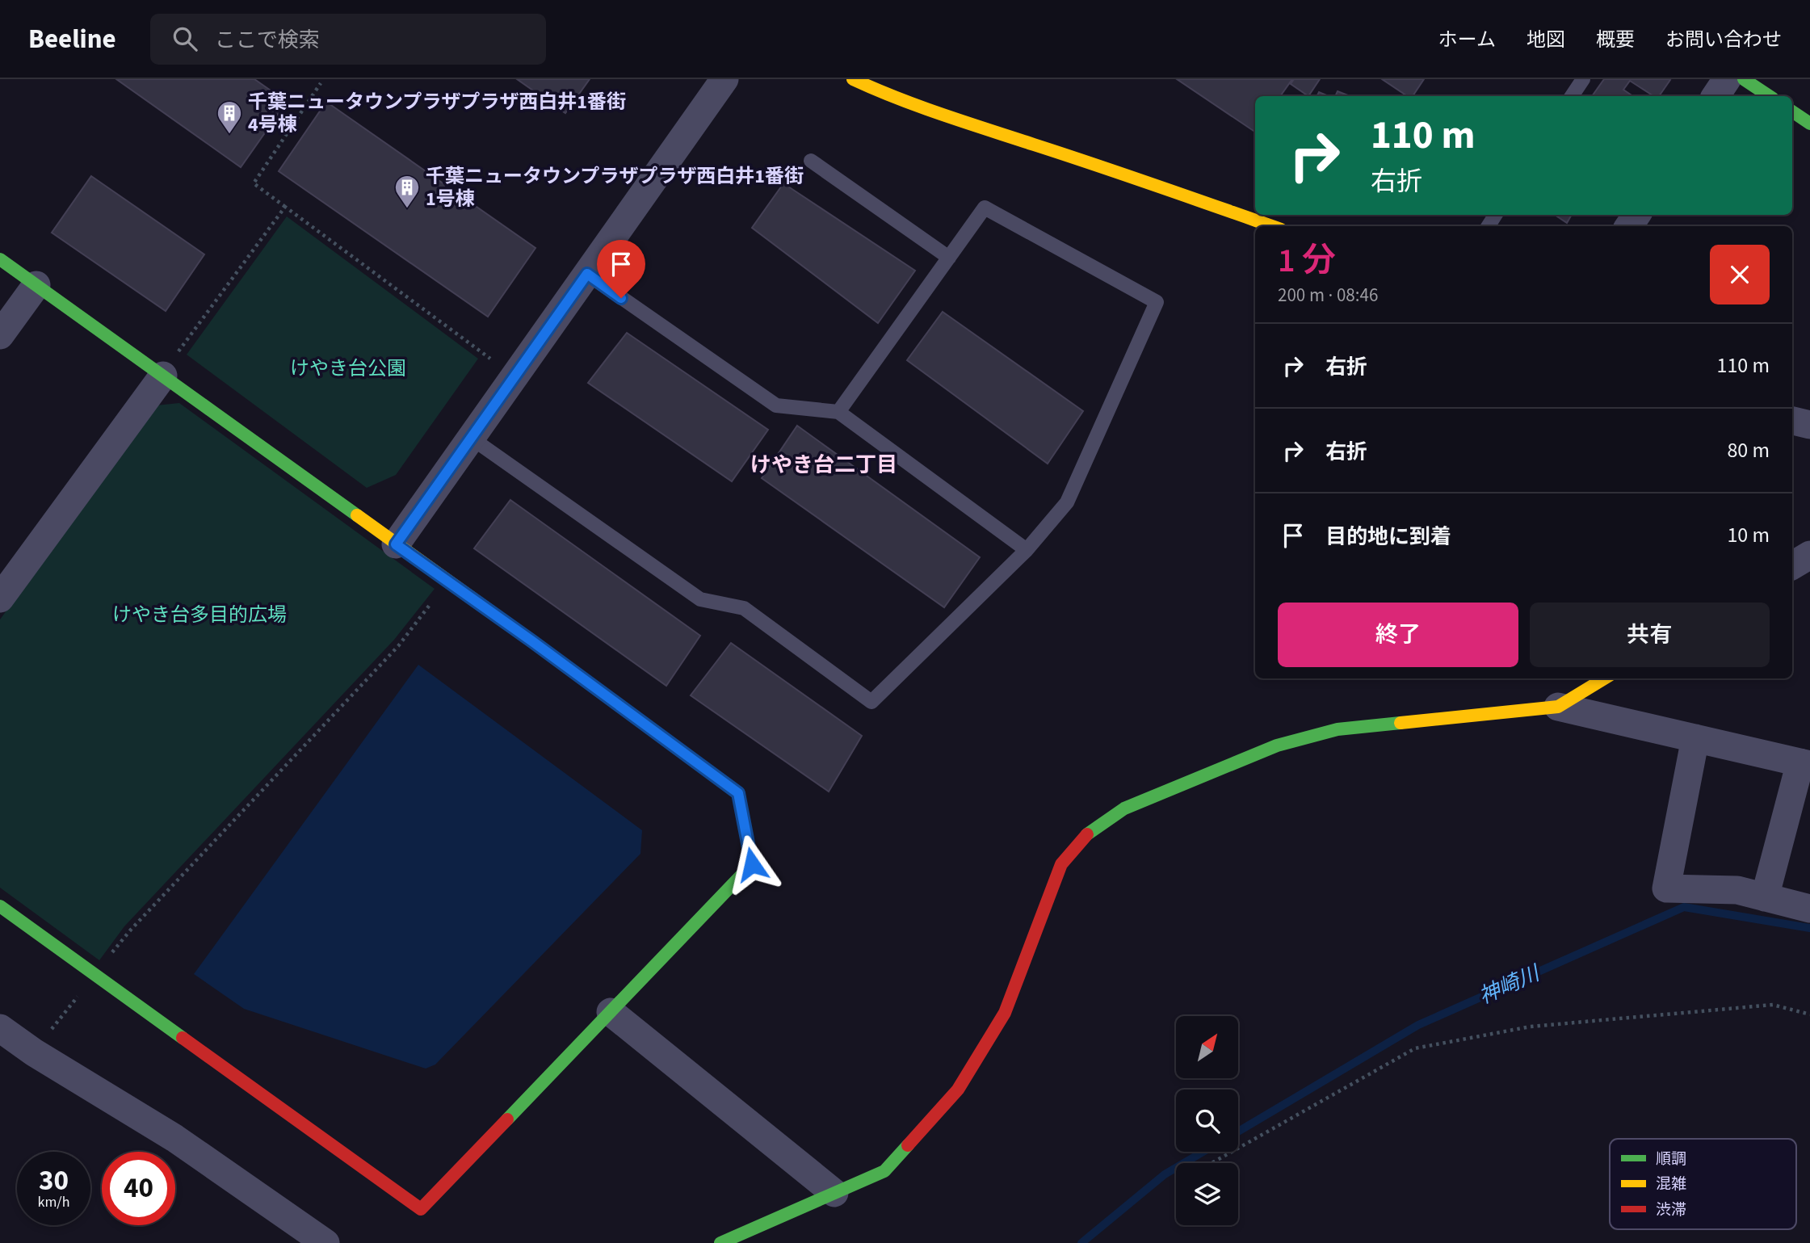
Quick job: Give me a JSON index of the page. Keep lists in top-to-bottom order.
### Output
{
  "districts": ["けやき台二丁目"],
  "water": ["神崎川"],
  "parks": ["けやき台公園", "けやき台多目的広場"],
  "places": {
    "building": ["千葉ニュータウンプラザプラザ西白井1番街 4号棟", "千葉ニュータウンプラザプラザ西白井1番街 1号棟"]
  },
  "legend": ["順調", "混雑", "渋滞"],
  "north": "top right",
  "page": {
    "header": "Beeline",
    "search": "ここで検索",
    "nav": [
      "ホーム",
      "地図",
      "概要",
      "お問い合わせ"
    ],
    "turn": ["110 m", "右折"],
    "heading": ["1 分", "200 m · 08:46"],
    "list": [
      {
        "name": "右折",
        "value": "110 m"
      },
      {
        "name": "右折",
        "value": "80 m"
      },
      {
        "name": "目的地に到着",
        "value": "10 m"
      }
    ],
    "buttons": ["終了", "共有"],
    "speed": "30 km/h",
    "limit": "40"
  }
}
